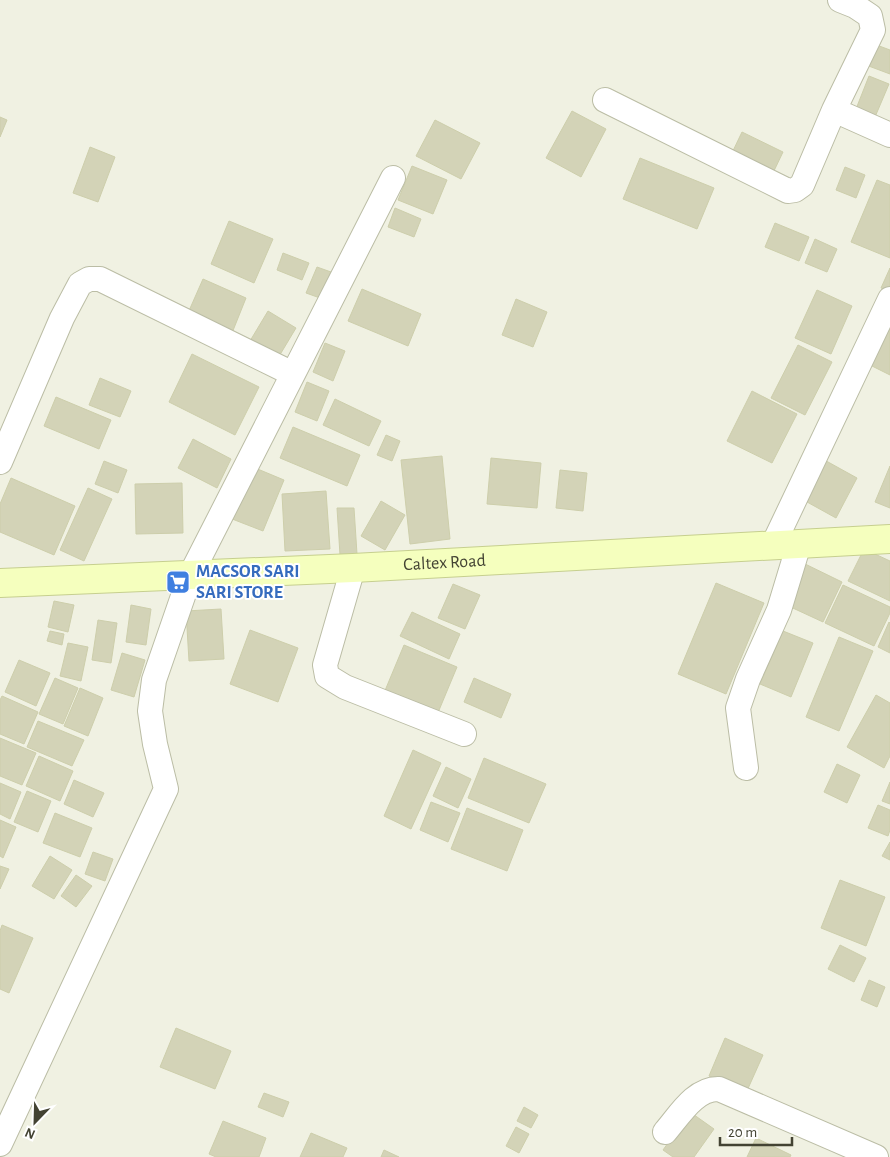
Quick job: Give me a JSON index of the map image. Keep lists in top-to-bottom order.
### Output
{
  "streets": {
    "street": ["Caltex Road"]
  },
  "places": {
    "supermarket": ["MACSOR SARI SARI STORE"]
  },
  "scale_bar": "20 m",
  "north": "bottom left"
}
